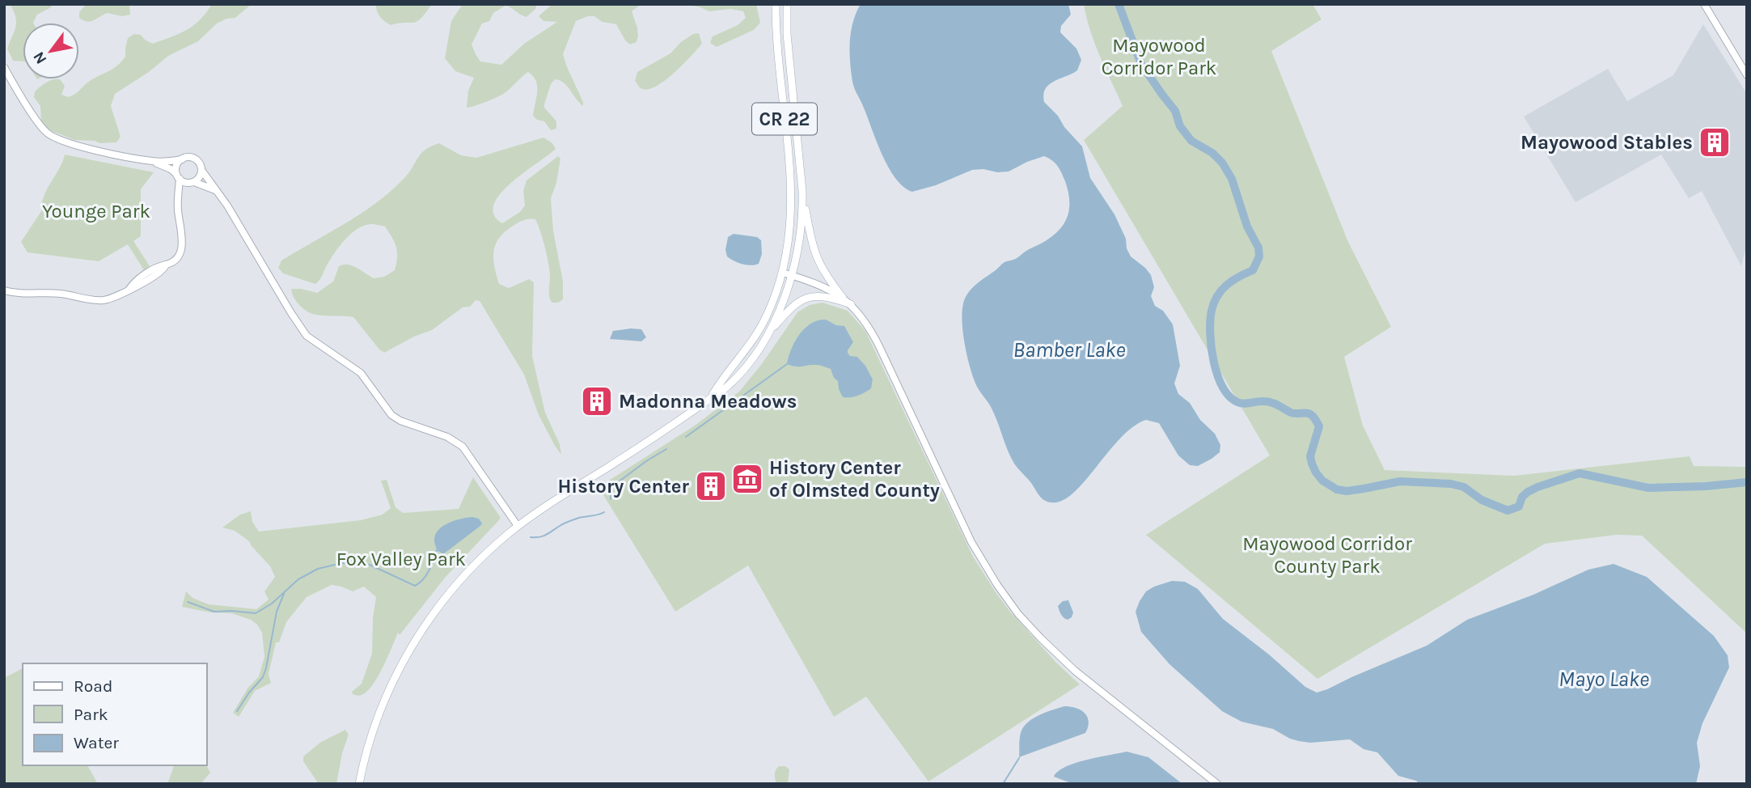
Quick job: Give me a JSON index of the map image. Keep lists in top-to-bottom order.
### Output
{
  "streets": {
    "main road": ["CR 22"]
  },
  "water": ["Bamber Lake", "Mayo Lake"],
  "parks": [
    "Mayowood Corridor Park",
    "Younge Park",
    "Mayowood Corridor County Park",
    "Fox Valley Park"
  ],
  "places": {
    "building": ["Mayowood Stables", "Madonna Meadows", "History Center"],
    "museum": ["History Center of Olmsted County"]
  },
  "legend": ["Road", "Park", "Water"],
  "north": "bottom left"
}
